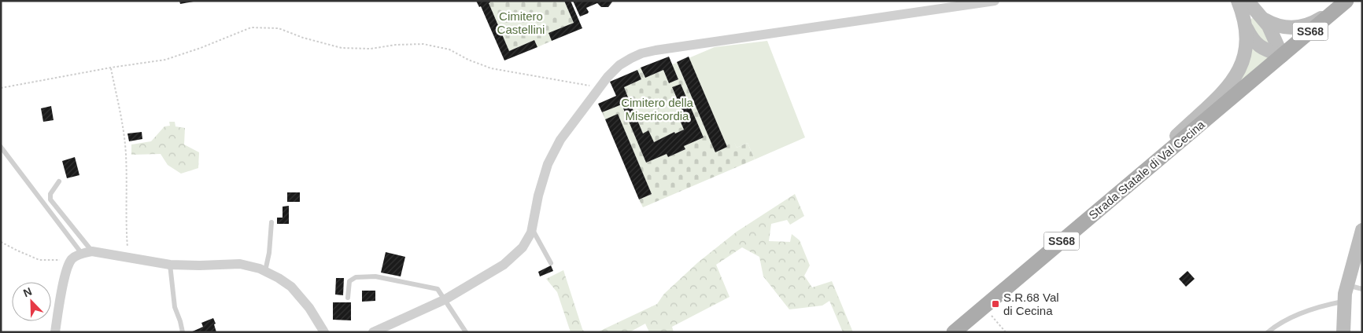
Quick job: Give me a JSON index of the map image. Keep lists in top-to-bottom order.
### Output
{
  "streets": {
    "main road": ["SS68", "Strada Statale di Val Cecina"]
  },
  "parks": ["Cimitero Castellini", "Cimitero della Misericordia"],
  "places": {
    "transit": ["S.R.68 Val di Cecina"]
  },
  "north": "top left"
}
